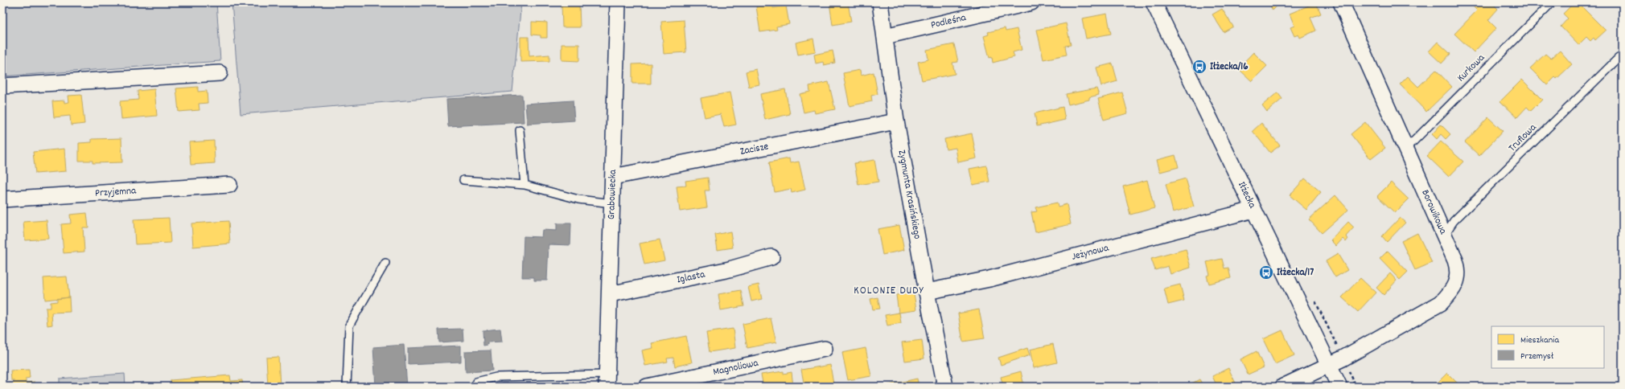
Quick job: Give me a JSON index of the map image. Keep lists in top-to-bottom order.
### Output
{
  "streets": {
    "street": [
      "Podleśna",
      "Zacisze",
      "Przyjemna",
      "Grabowiecka",
      "Iłżecka",
      "Zygmunta Krasińskiego",
      "Borowikowa",
      "Jeżynowa",
      "Iglasta",
      "Magnoliowa"
    ],
    "lane": ["Kurkowa", "Truflowa"]
  },
  "crossings": [
    ["Podleśna", "Zygmunta Krasińskiego"],
    ["Kurkowa", "Borowikowa"],
    ["Truflowa", "Borowikowa"],
    ["Zacisze", "Grabowiecka"],
    ["Zacisze", "Zygmunta Krasińskiego"],
    ["Grabowiecka", "Iglasta"],
    ["Iłżecka", "Borowikowa"],
    ["Iłżecka", "Jeżynowa"],
    ["Zygmunta Krasińskiego", "Jeżynowa"]
  ],
  "districts": ["KOLONIE DUDY"],
  "places": {
    "bus stop": ["Iłżecka/16", "Iłżecka/17"]
  },
  "legend": ["Mieszkania", "Przemysł"]
}
